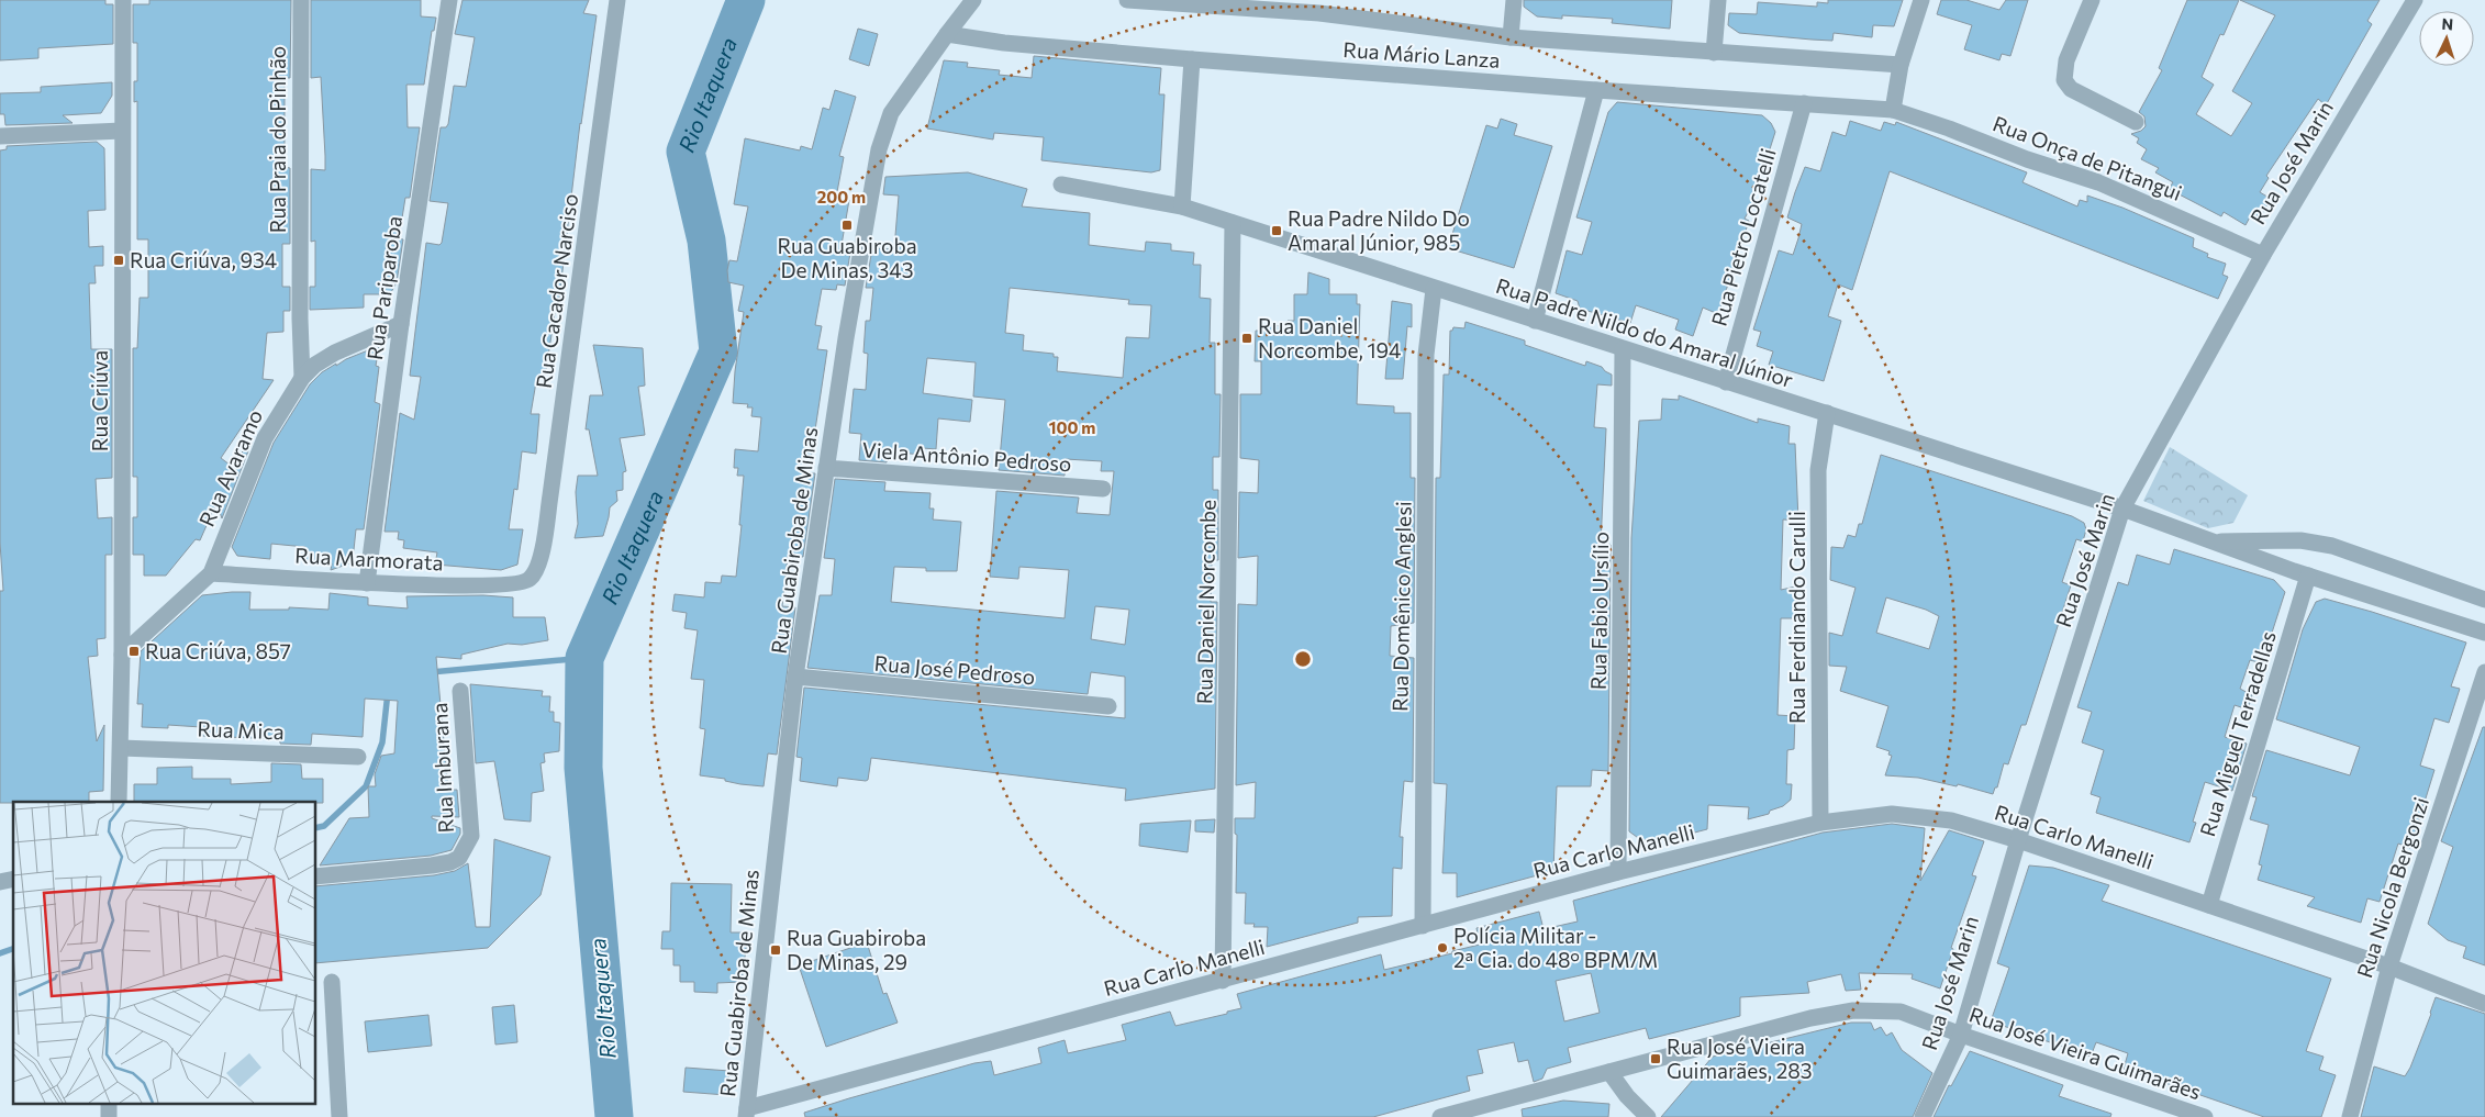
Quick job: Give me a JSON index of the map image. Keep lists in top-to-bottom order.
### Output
{
  "streets": {
    "street": [
      "Rua Mário Lanza",
      "Rua Praia do Pinhão",
      "Rua Onça de Pitangui",
      "Rua José Marin",
      "Rua Pietro Locatelli",
      "Rua Pariparoba",
      "Rua Cacador Narciso",
      "Rua Padre Nildo do Amaral Júnior",
      "Rua Criúva",
      "Viela Antônio Pedroso",
      "Rua Avaramo",
      "Rua Guabiroba de Minas",
      "Rua Marmorata",
      "Rua Daniel Norcombe",
      "Rua Domênico Anglesi",
      "Rua Fabio Ursílio",
      "Rua Ferdinando Carulli",
      "Rua José Pedroso",
      "Rua Mica",
      "Rua Miguel Terradellas",
      "Rua Imburana",
      "Rua Carlo Manelli",
      "Rua Nicola Bergonzi",
      "Rua José Vieira Guimarães"
    ]
  },
  "crossings": [
    ["Rua Mário Lanza", "Rua Onça de Pitangui"],
    ["Rua Mário Lanza", "Rua Pietro Locatelli"],
    ["Rua Mário Lanza", "Rua Guabiroba de Minas"],
    ["Rua Praia do Pinhão", "Rua Avaramo"],
    ["Rua Onça de Pitangui", "Rua José Marin"],
    ["Rua José Marin", "Rua Padre Nildo do Amaral Júnior"],
    ["Rua José Marin", "Rua Carlo Manelli"],
    ["Rua José Marin", "Rua José Vieira Guimarães"],
    ["Rua Pietro Locatelli", "Rua Padre Nildo do Amaral Júnior"],
    ["Rua Pariparoba", "Rua Avaramo"],
    ["Rua Pariparoba", "Rua Marmorata"],
    ["Rua Cacador Narciso", "Rua Marmorata"],
    ["Rua Padre Nildo do Amaral Júnior", "Rua Daniel Norcombe"],
    ["Rua Padre Nildo do Amaral Júnior", "Rua Domênico Anglesi"],
    ["Rua Padre Nildo do Amaral Júnior", "Rua Fabio Ursílio"],
    ["Rua Padre Nildo do Amaral Júnior", "Rua Ferdinando Carulli"],
    ["Rua Padre Nildo do Amaral Júnior", "Rua Miguel Terradellas"],
    ["Rua Criúva", "Rua Avaramo"],
    ["Rua Criúva", "Rua Mica"],
    ["Viela Antônio Pedroso", "Rua Guabiroba de Minas"],
    ["Rua Avaramo", "Rua Marmorata"],
    ["Rua Guabiroba de Minas", "Rua José Pedroso"],
    ["Rua Guabiroba de Minas", "Rua Carlo Manelli"],
    ["Rua Daniel Norcombe", "Rua Carlo Manelli"],
    ["Rua Domênico Anglesi", "Rua Carlo Manelli"],
    ["Rua Fabio Ursílio", "Rua Carlo Manelli"],
    ["Rua Ferdinando Carulli", "Rua Carlo Manelli"],
    ["Rua Miguel Terradellas", "Rua Carlo Manelli"],
    ["Rua Carlo Manelli", "Rua Nicola Bergonzi"]
  ],
  "water": ["Rio Itaquera"],
  "places": {
    "transit": [
      "Rua Guabiroba De Minas, 343",
      "Rua Padre Nildo Do Amaral Júnior, 985",
      "Rua Criúva, 934",
      "Rua Daniel Norcombe, 194",
      "Rua Criúva, 857",
      "Rua Guabiroba De Minas, 29",
      "Rua José Vieira Guimarães, 283"
    ],
    "other": ["Polícia Militar - 2ª Cia. do 48º BPM/M"]
  },
  "north": "top",
  "rings": ["200 m", "100 m"]
}
